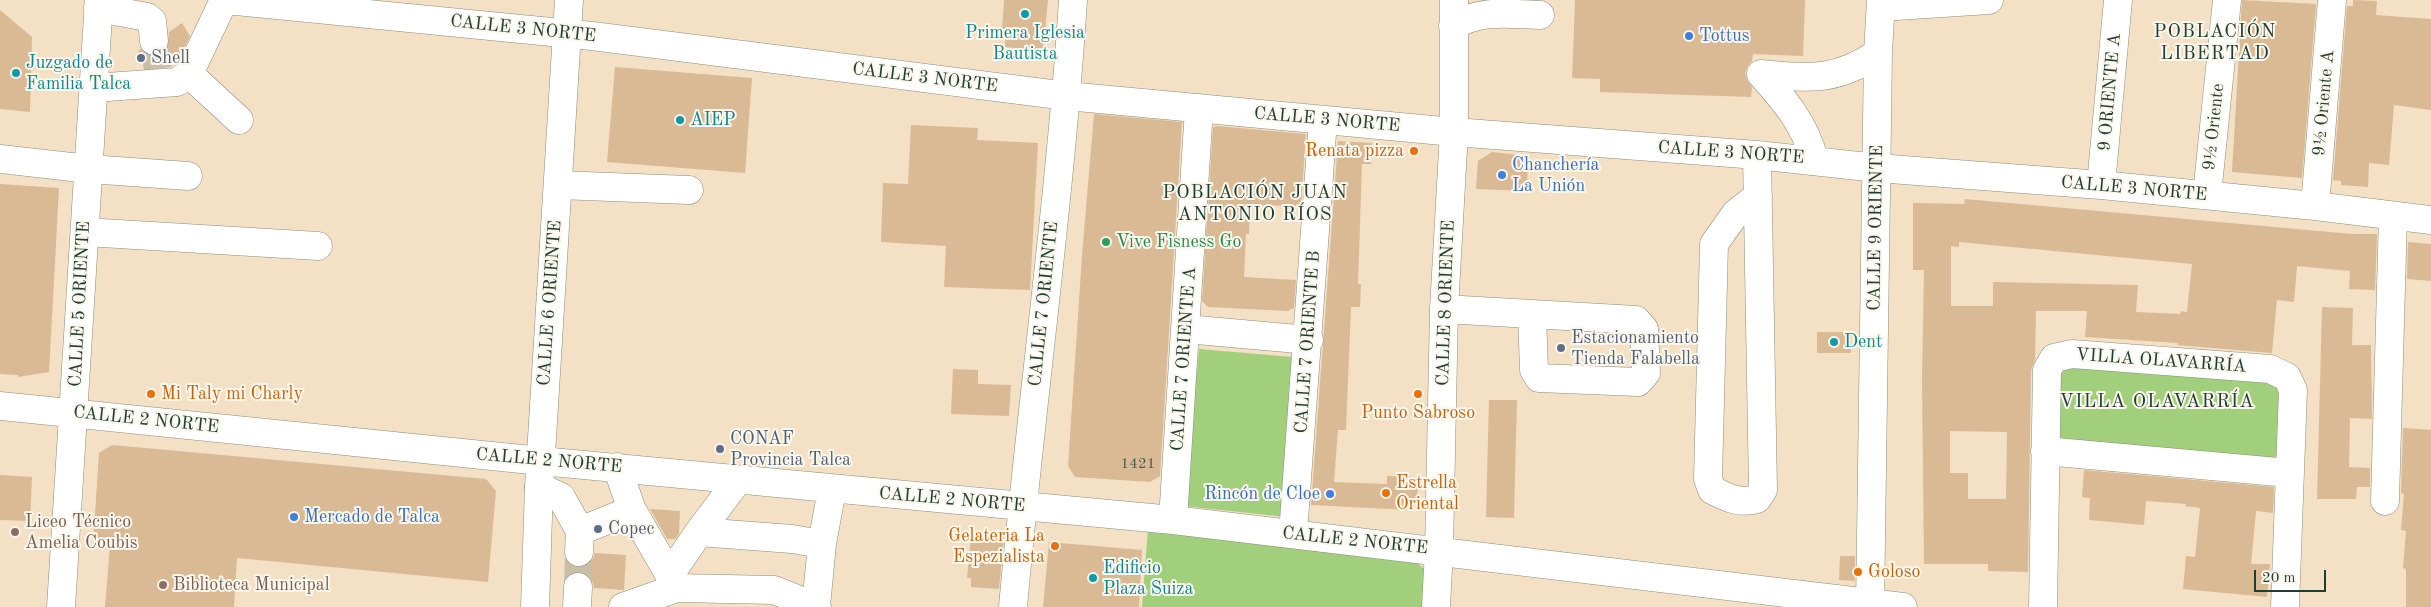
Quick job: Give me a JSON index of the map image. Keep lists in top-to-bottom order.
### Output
{
  "streets": {
    "street": [
      "CALLE 3 NORTE",
      "9 ORIENTE A",
      "9½ Oriente A",
      "9½ Oriente",
      "CALLE 9 ORIENTE",
      "CALLE 6 ORIENTE",
      "CALLE 8 ORIENTE",
      "CALLE 5 ORIENTE",
      "CALLE 7 ORIENTE",
      "CALLE 7 ORIENTE B",
      "CALLE 7 ORIENTE A",
      "VILLA OLAVARRÍA",
      "CALLE 2 NORTE"
    ]
  },
  "crossings": [
    ["CALLE 3 NORTE", "9 ORIENTE A"],
    ["CALLE 3 NORTE", "9½ Oriente A"],
    ["CALLE 3 NORTE", "9½ Oriente"],
    ["CALLE 3 NORTE", "CALLE 9 ORIENTE"],
    ["CALLE 3 NORTE", "CALLE 6 ORIENTE"],
    ["CALLE 3 NORTE", "CALLE 8 ORIENTE"],
    ["CALLE 3 NORTE", "CALLE 7 ORIENTE"],
    ["CALLE 3 NORTE", "CALLE 7 ORIENTE B"],
    ["CALLE 3 NORTE", "CALLE 7 ORIENTE A"],
    ["CALLE 9 ORIENTE", "CALLE 2 NORTE"],
    ["CALLE 6 ORIENTE", "CALLE 2 NORTE"],
    ["CALLE 8 ORIENTE", "CALLE 2 NORTE"],
    ["CALLE 5 ORIENTE", "CALLE 2 NORTE"],
    ["CALLE 7 ORIENTE", "CALLE 2 NORTE"],
    ["CALLE 7 ORIENTE B", "CALLE 2 NORTE"],
    ["CALLE 7 ORIENTE A", "CALLE 2 NORTE"]
  ],
  "districts": ["POBLACIÓN LIBERTAD", "POBLACIÓN JUAN ANTONIO RÍOS", "VILLA OLAVARRÍA"],
  "places": [
    "Primera Iglesia Bautista",
    "Tottus",
    "Shell",
    "Juzgado de Familia Talca",
    "AIEP",
    "Renata pizza",
    "Chanchería La Unión",
    "Vive Fisness Go",
    "Dent",
    "Estacionamiento Tienda Falabella",
    "Mi Taly mi Charly",
    "Punto Sabroso",
    "CONAF Provincia Talca",
    "Estrella Oriental",
    "Rincón de Cloe",
    "Mercado de Talca",
    "Copec",
    "Liceo Técnico Amelia Coubis",
    "Gelateria La Espezialista",
    "Goloso",
    "Edificio Plaza Suiza",
    "Biblioteca Municipal"
  ],
  "house_numbers": ["1421"],
  "scale_bar": "20 m"
}
